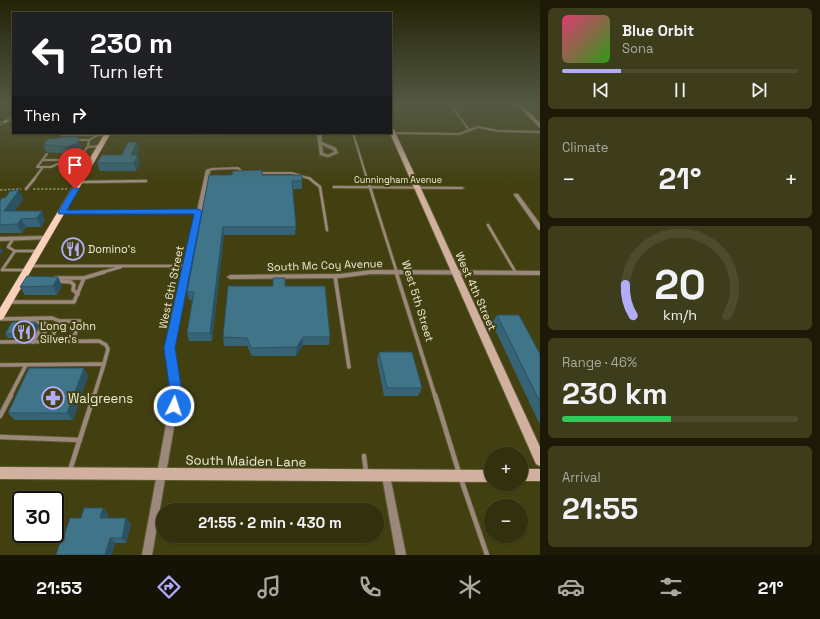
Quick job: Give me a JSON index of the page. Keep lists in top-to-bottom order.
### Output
{
  "streets": {
    "street": [
      "Cunningham Avenue",
      "South Mc Coy Avenue",
      "West 6th Street",
      "West 4th Street",
      "South Maiden Lane"
    ],
    "lane": ["West 5th Street"]
  },
  "crossings": [
    ["Cunningham Avenue", "West 4th Street"],
    ["Cunningham Avenue", "West 5th Street"],
    ["South Mc Coy Avenue", "West 4th Street"],
    ["South Mc Coy Avenue", "West 5th Street"],
    ["West 6th Street", "South Maiden Lane"],
    ["West 5th Street", "South Maiden Lane"]
  ],
  "places": {
    "restaurant": ["Domino's", "Long John Silver's"],
    "pharmacy": ["Walgreens"]
  },
  "page": {
    "turn": ["230 m", "Turn left"],
    "song": ["Blue Orbit", "Sona"],
    "then": "Then",
    "tile": [
      "Climate",
      ["Range · 46%", "230 km"],
      ["Arrival", "21:55"]
    ],
    "heat": ["−", "21°", "+"],
    "map_buttons": ["+", "−"],
    "limit": "30",
    "trip": "21:55 · 2 min · 430 m",
    "tabs": ["21:53", "21°"],
    "gauge": ["20", "km/h"]
  }
}
